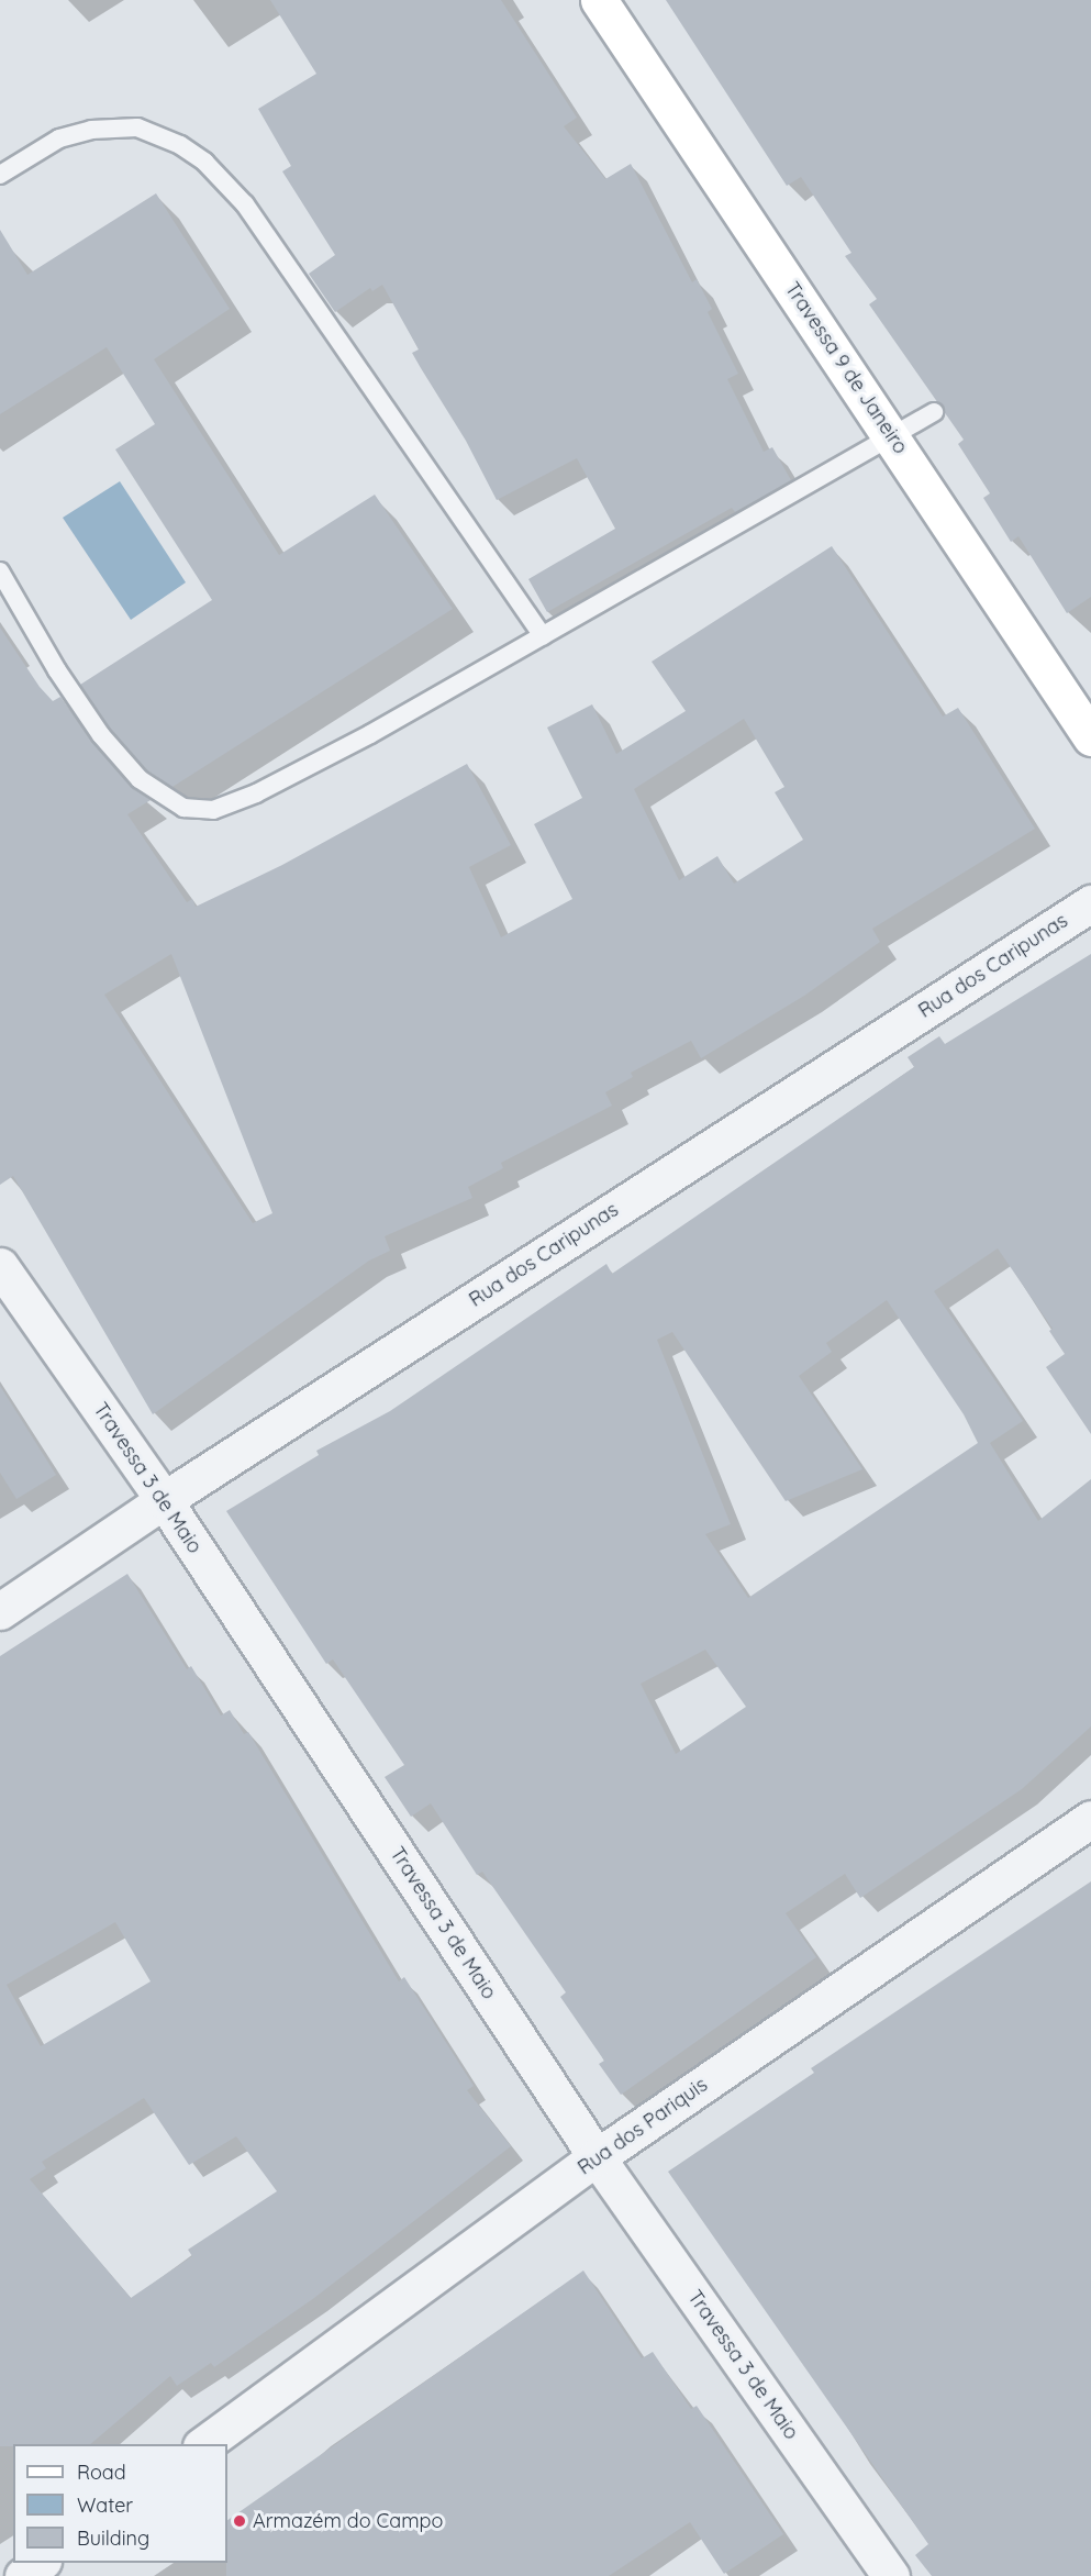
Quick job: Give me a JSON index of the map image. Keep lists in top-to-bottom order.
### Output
{
  "streets": {
    "main road": ["Travessa 9 de Janeiro"],
    "street": ["Rua dos Caripunas", "Travessa 3 de Maio", "Rua dos Pariquis"]
  },
  "crossings": [
    ["Rua dos Caripunas", "Travessa 3 de Maio"],
    ["Travessa 3 de Maio", "Rua dos Pariquis"]
  ],
  "places": ["Armazém do Campo"],
  "legend": ["Road", "Water", "Building"]
}
